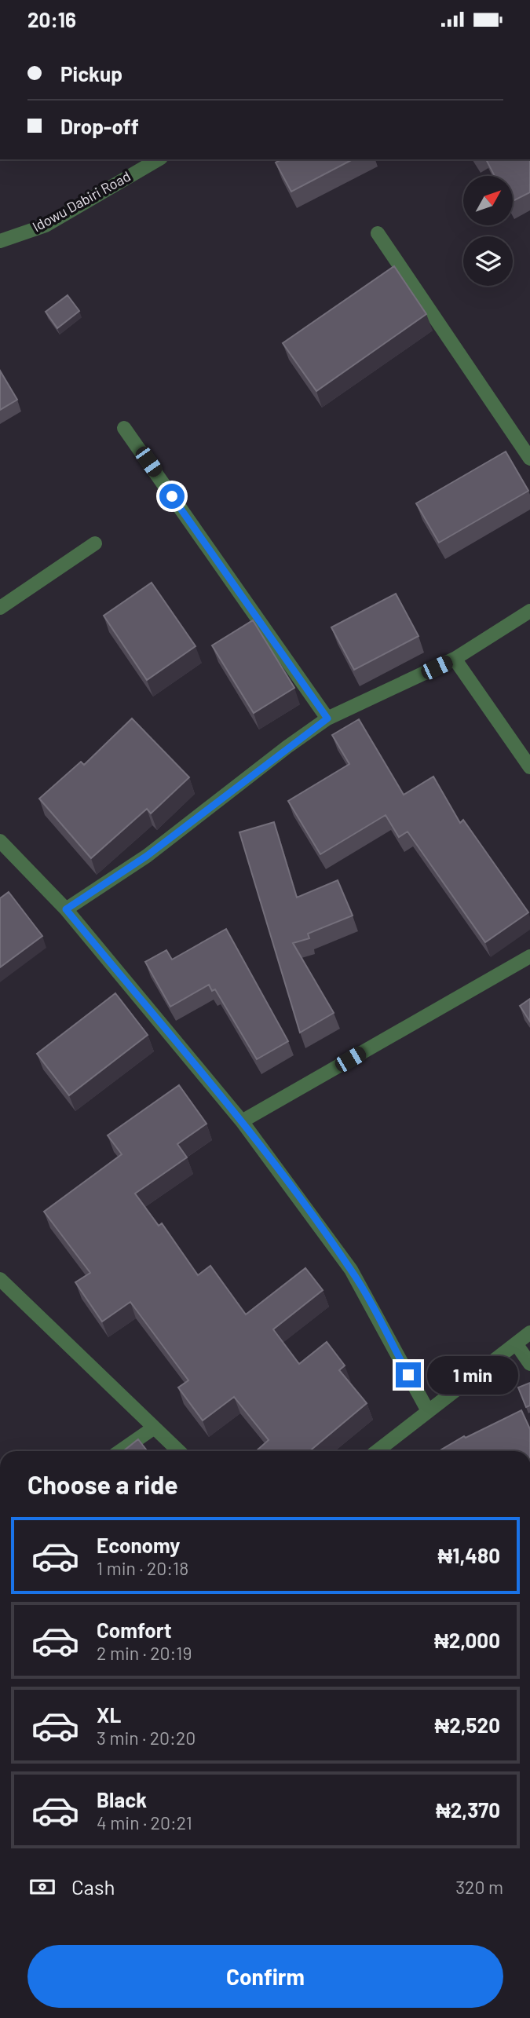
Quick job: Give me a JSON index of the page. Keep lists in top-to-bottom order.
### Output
{
  "streets": {
    "street": ["Idowu Dabiri Road"]
  },
  "north": "top right",
  "page": {
    "status": "20:16",
    "banner": ["Pickup", "Drop-off"],
    "bubble": "1 min",
    "heading": "Choose a ride",
    "list": [
      {
        "name": "Economy",
        "note": "1 min · 20:18",
        "value": "₦1,480"
      },
      {
        "name": "Comfort",
        "note": "2 min · 20:19",
        "value": "₦2,000"
      },
      {
        "name": "XL",
        "note": "3 min · 20:20",
        "value": "₦2,520"
      },
      {
        "name": "Black",
        "note": "4 min · 20:21",
        "value": "₦2,370"
      }
    ],
    "pay": ["Cash", "320 m"],
    "buttons": "Confirm"
  }
}
